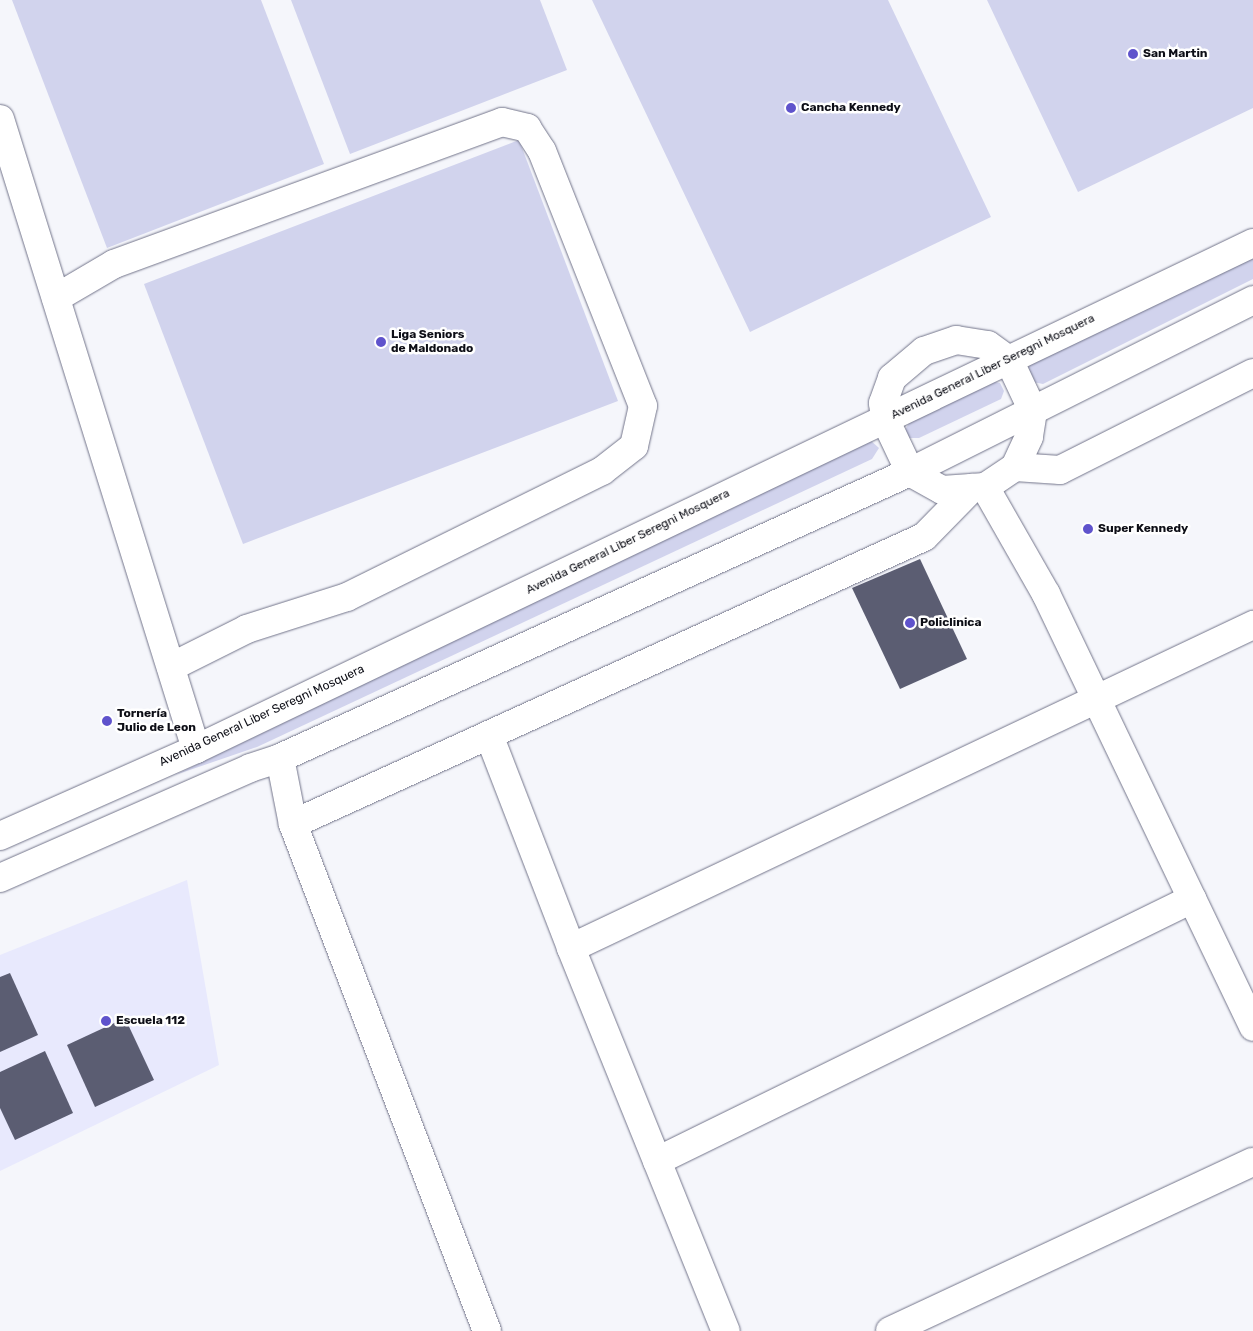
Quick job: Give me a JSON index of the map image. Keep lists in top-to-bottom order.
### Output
{
  "streets": {
    "street": ["Avenida General Liber Seregni Mosquera"]
  },
  "places": [
    "San Martin",
    "Cancha Kennedy",
    "Liga Seniors de Maldonado",
    "Super Kennedy",
    "Policlinica",
    "Tornería Julio de Leon",
    "Escuela 112"
  ]
}
